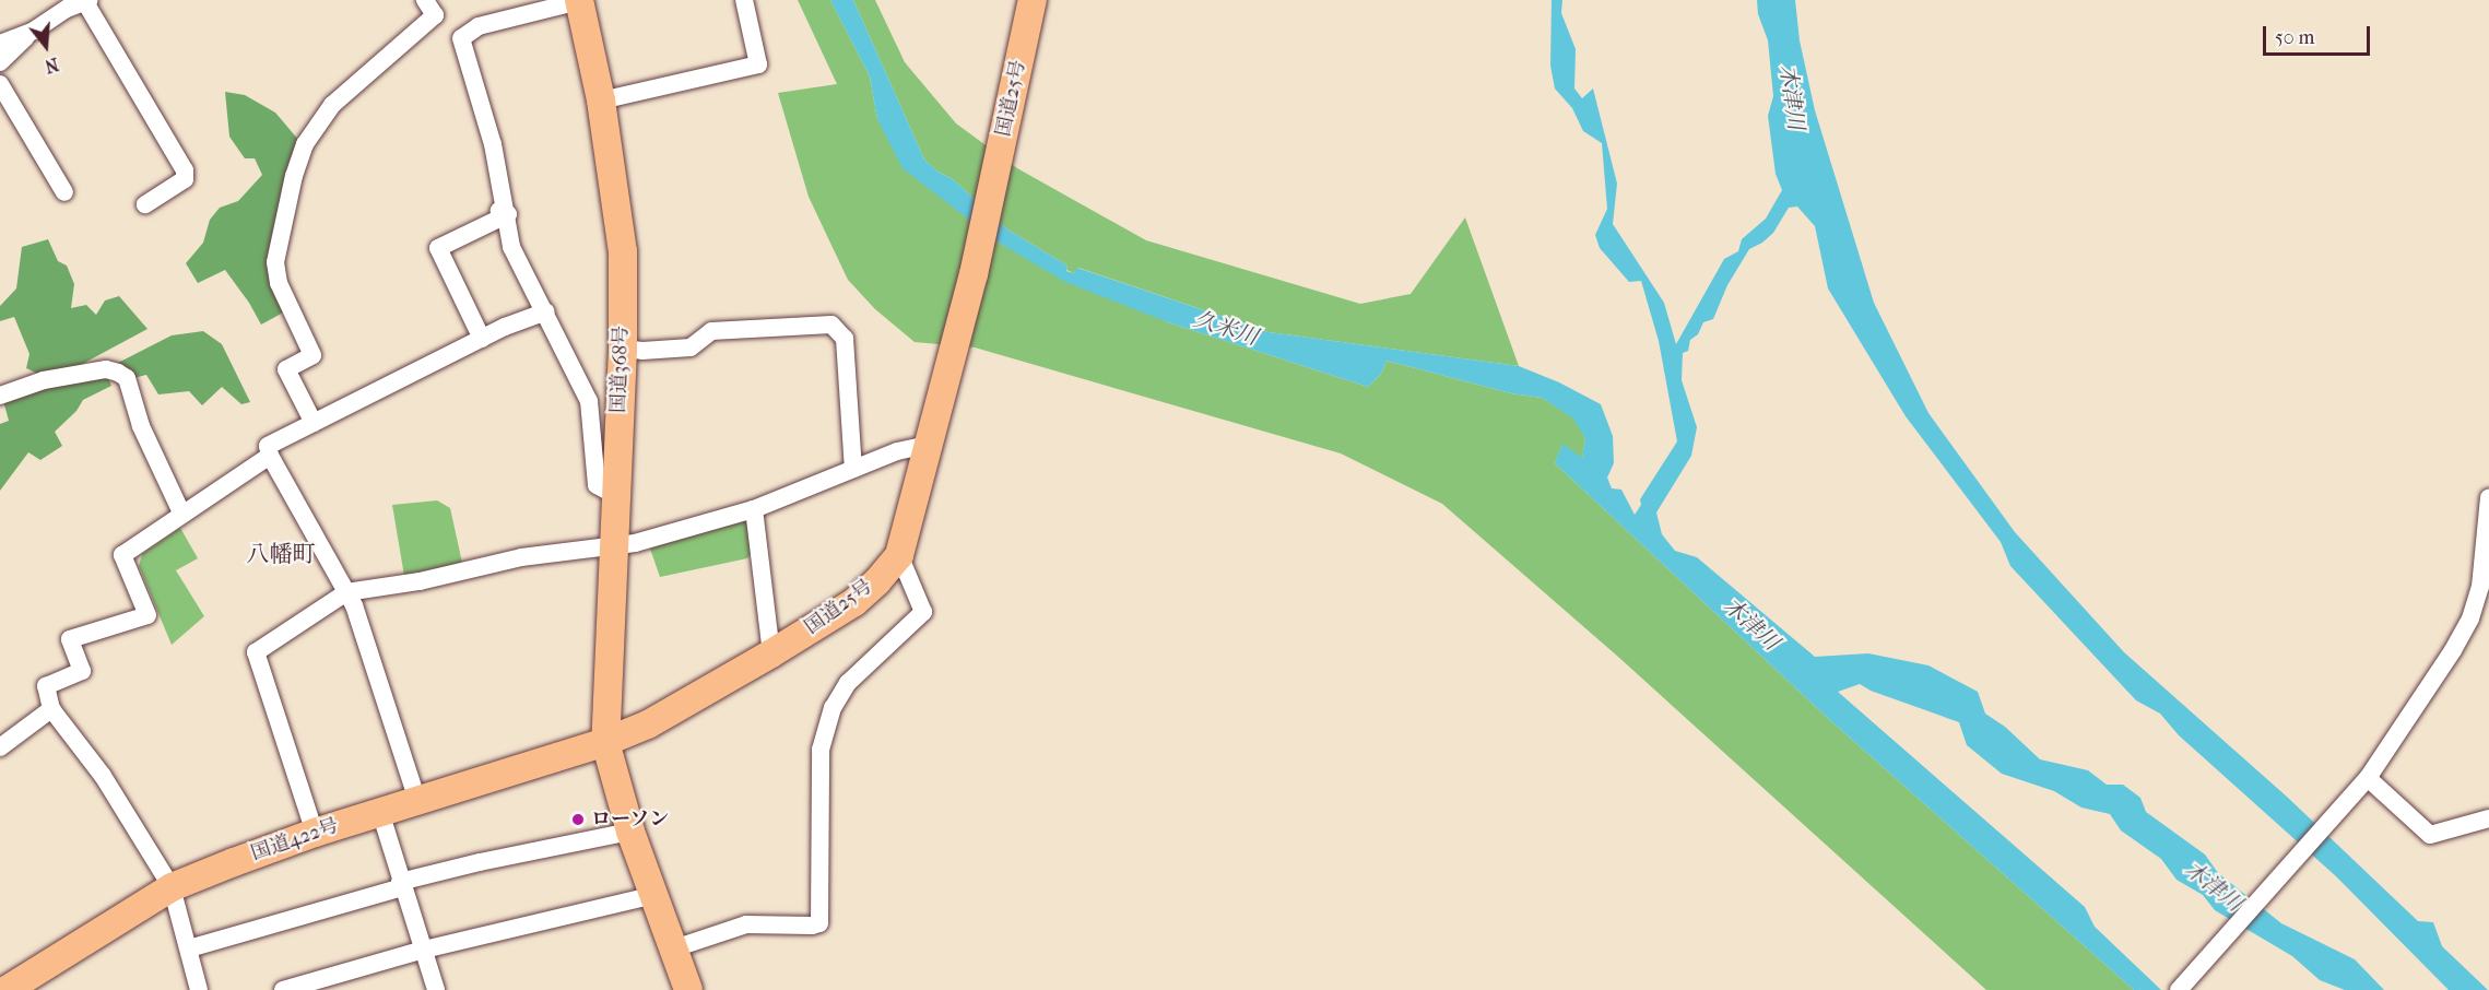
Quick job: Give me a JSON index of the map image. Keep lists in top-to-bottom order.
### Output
{
  "streets": {
    "highway": ["国道25号", "国道368号", "国道422号"]
  },
  "crossings": [
    ["国道25号", "国道368号"],
    ["国道25号", "国道422号"],
    ["国道368号", "国道422号"]
  ],
  "districts": ["八幡町"],
  "water": ["木津川", "久米川"],
  "places": ["ローソン"],
  "scale_bar": "50 m",
  "north": "bottom"
}
